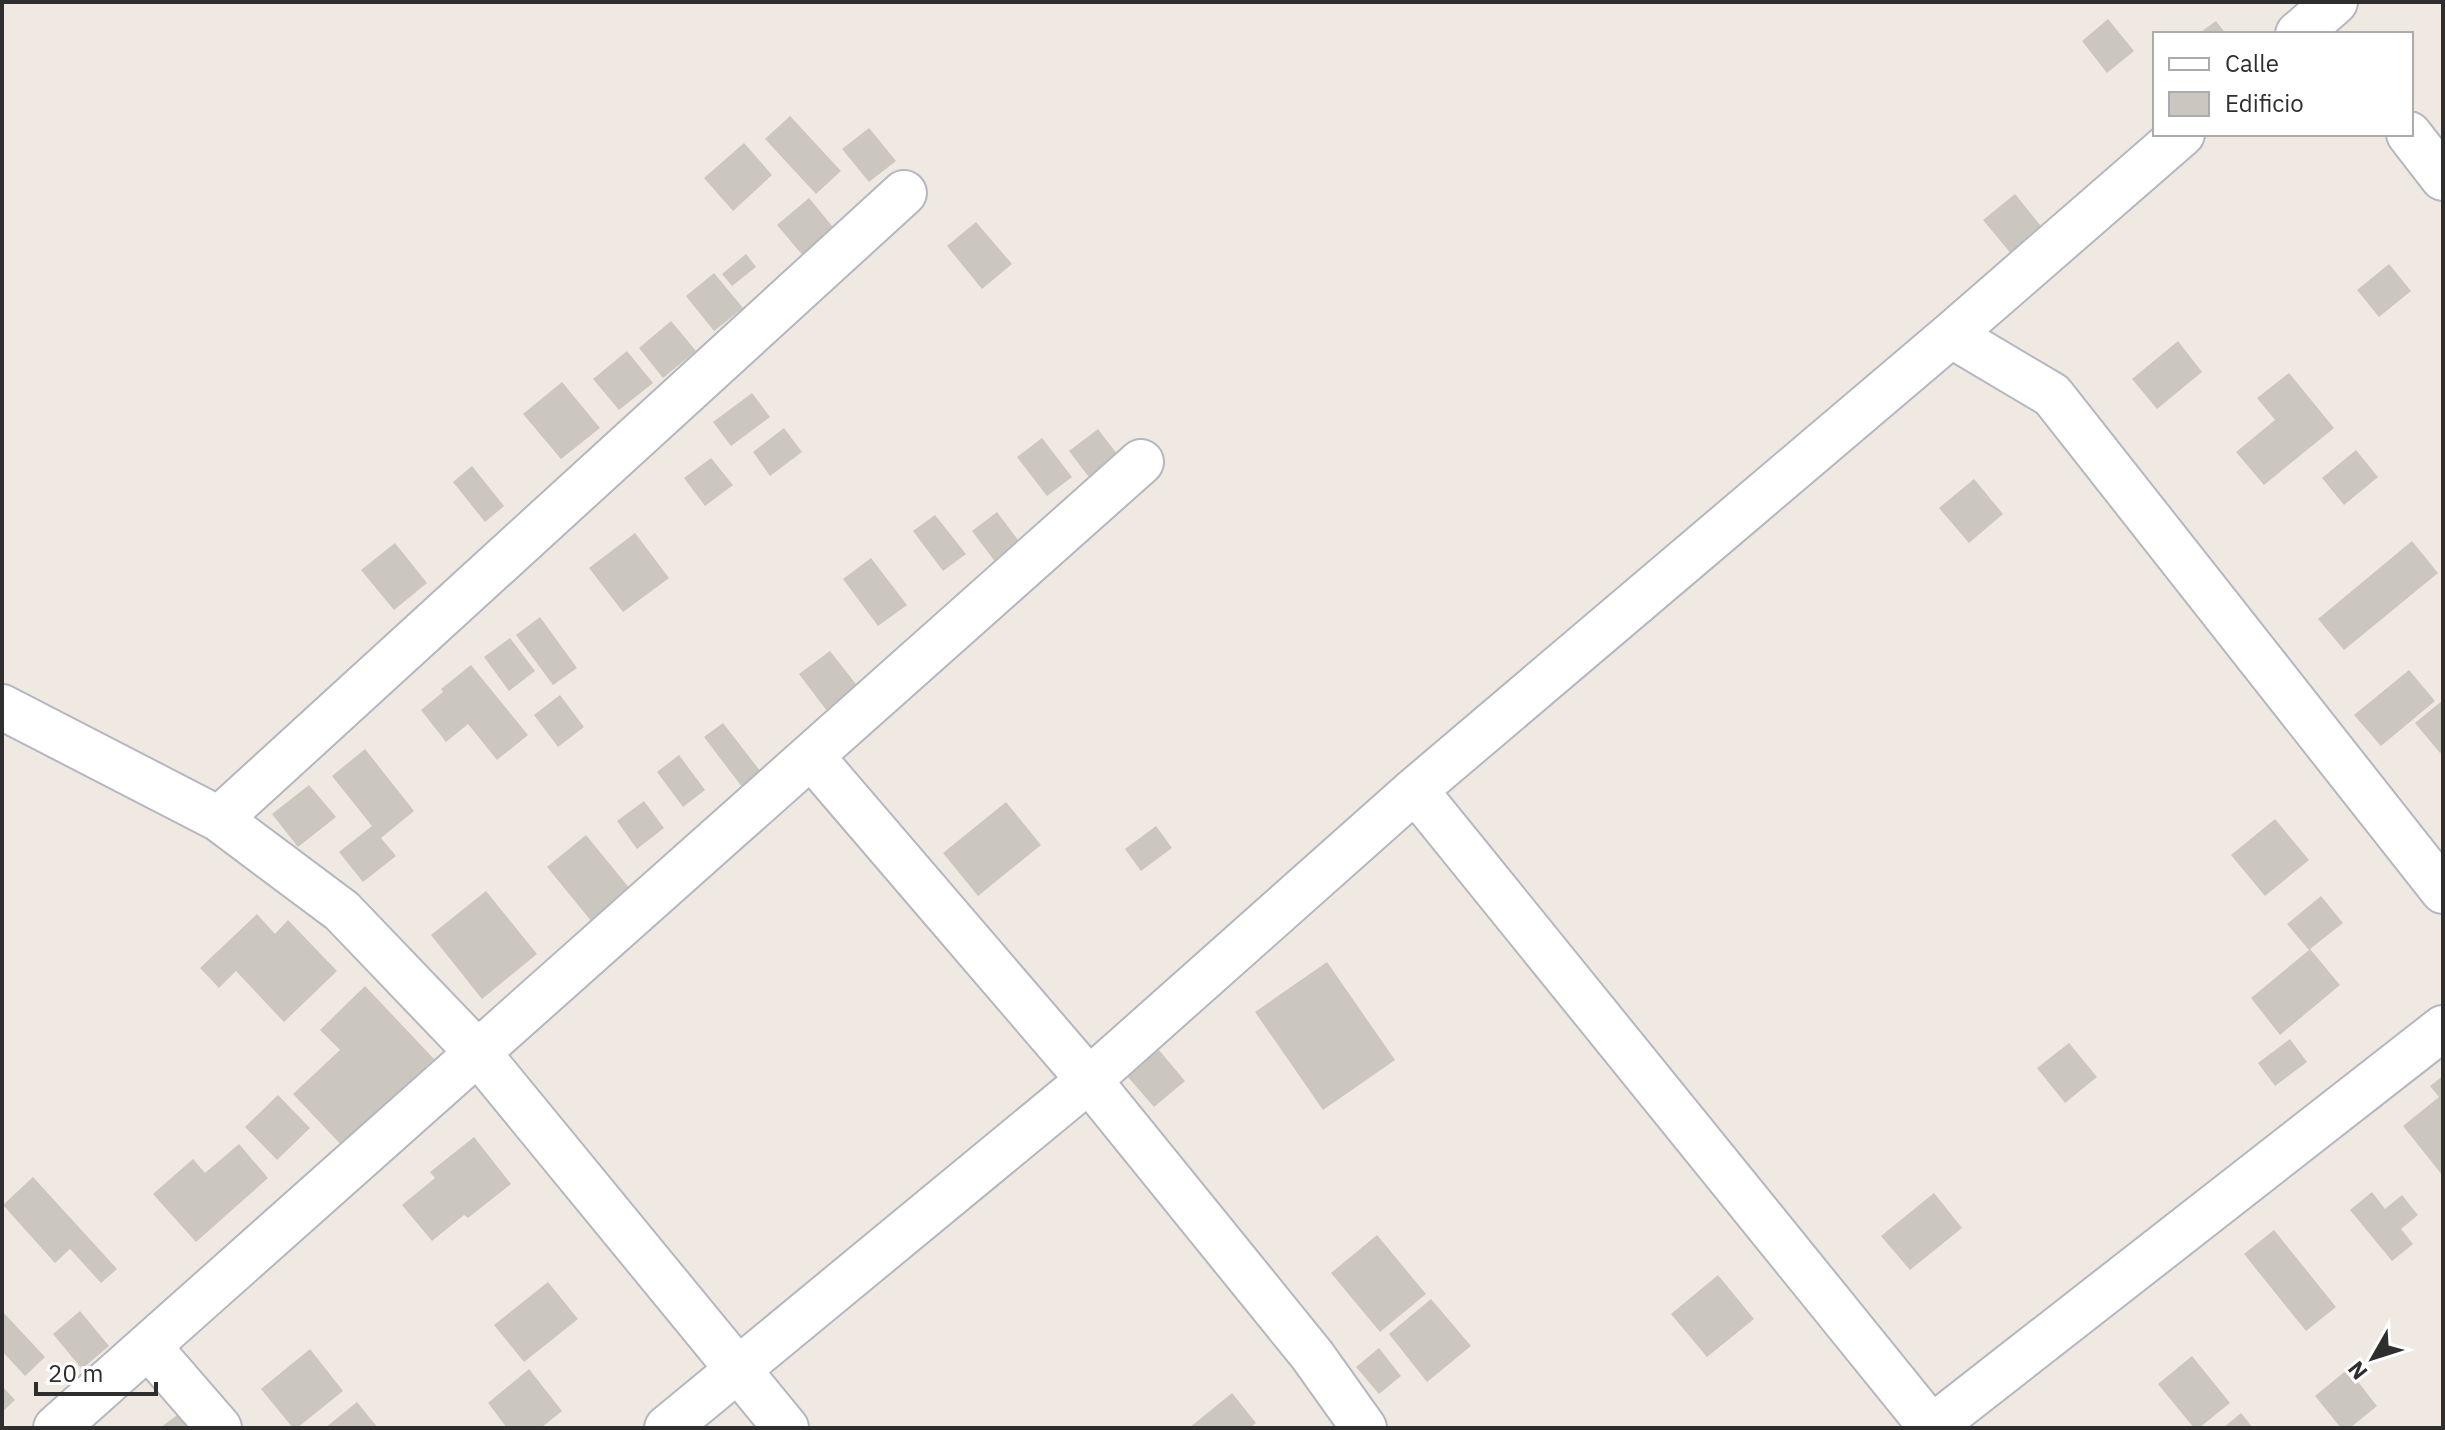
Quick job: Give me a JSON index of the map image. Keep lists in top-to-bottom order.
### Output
{
  "legend": ["Calle", "Edificio"],
  "scale_bar": "20 m",
  "north": "bottom left"
}
